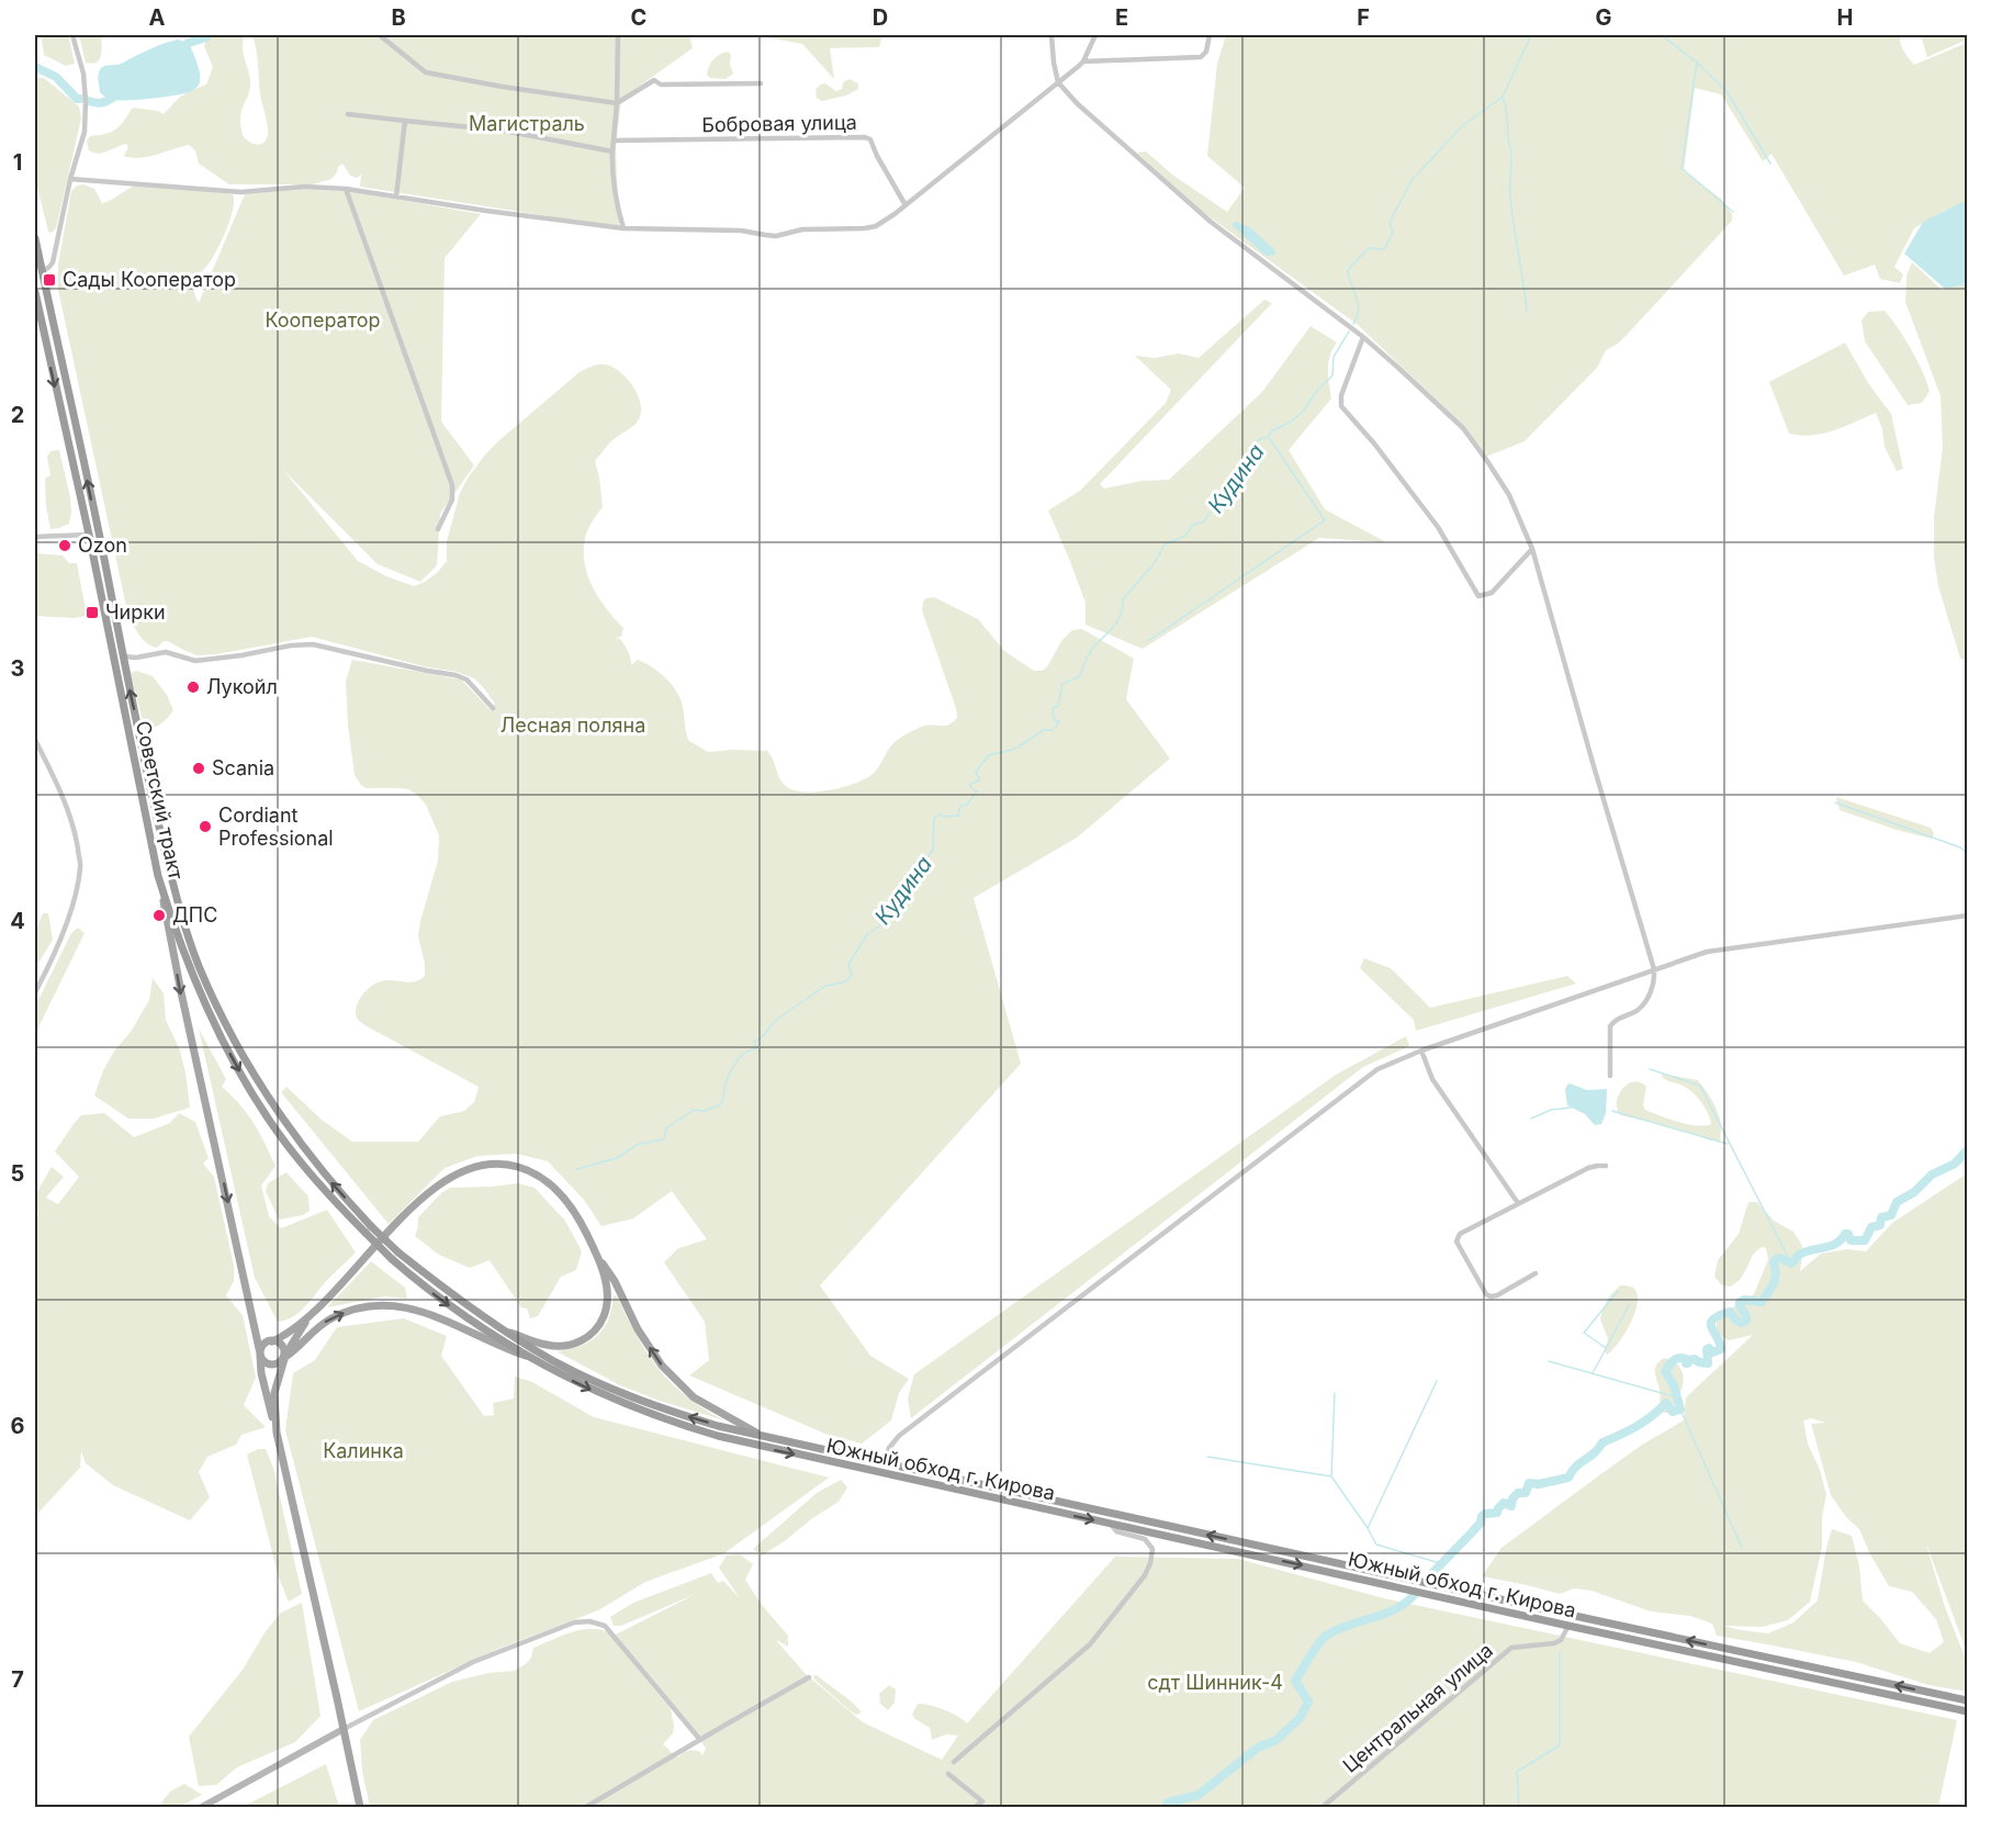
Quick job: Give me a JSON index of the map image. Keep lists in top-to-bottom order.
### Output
{
  "streets": {
    "highway": ["Советский тракт", "Южный обход г. Кирова"],
    "street": ["Бобровая улица", "Центральная улица"]
  },
  "crossings": [
    ["Советский тракт", "Южный обход г. Кирова"],
    ["Южный обход г. Кирова", "Центральная улица"]
  ],
  "water": ["Кудина"],
  "parks": [
    "Магистраль",
    "Кооператор",
    "Лесная поляна",
    "Калинка",
    "сдт Шинник-4"
  ],
  "places": {
    "transit": ["Сады Кооператор", "Чирки"],
    "other": [
      "Ozon",
      "Лукойл",
      "Scania",
      "Cordiant Professional",
      "ДПС"
    ]
  },
  "grid": {
    "columns": [
      "A",
      "B",
      "C",
      "D",
      "E",
      "F",
      "G",
      "H"
    ],
    "rows": [
      "1",
      "2",
      "3",
      "4",
      "5",
      "6",
      "7"
    ]
  }
}
